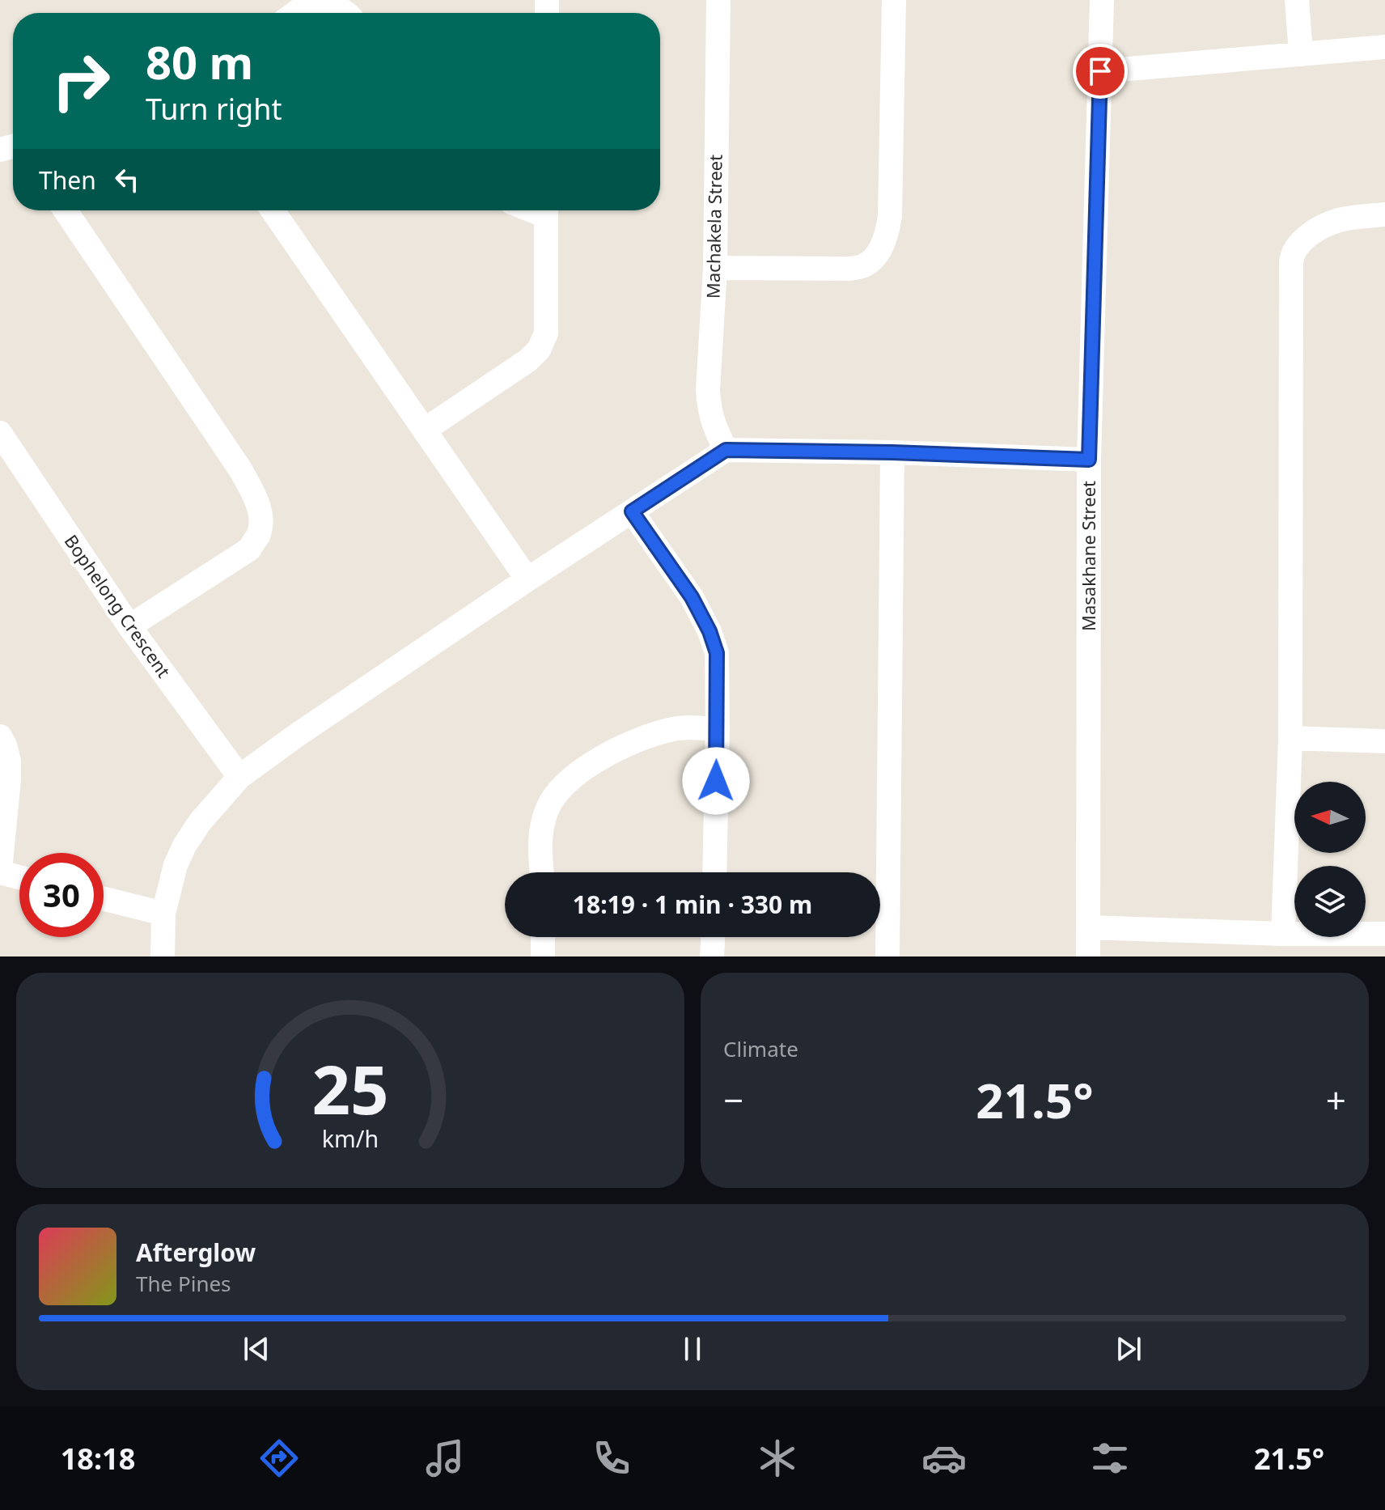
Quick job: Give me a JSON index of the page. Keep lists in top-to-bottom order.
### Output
{
  "streets": {
    "street": ["Machakela Street", "Masakhane Street", "Bophelong Crescent"]
  },
  "north": "left",
  "page": {
    "turn": ["80 m", "Turn right"],
    "then": "Then",
    "limit": "30",
    "trip": "18:19 · 1 min · 330 m",
    "tile": "Climate",
    "heat": ["−", "21.5°", "+"],
    "song": ["Afterglow", "The Pines"],
    "tabs": ["18:18", "21.5°"],
    "gauge": ["25", "km/h"]
  }
}
